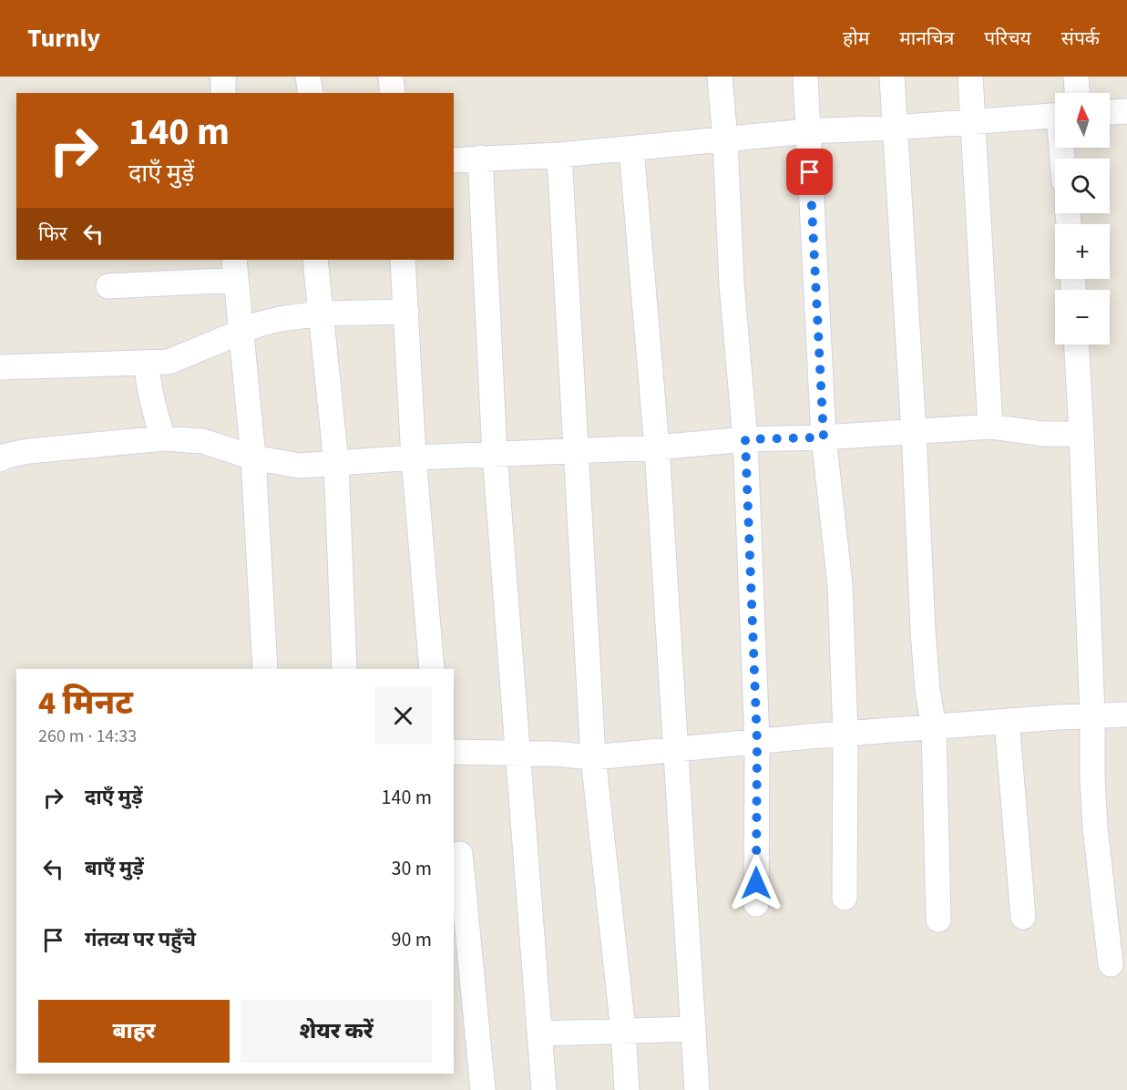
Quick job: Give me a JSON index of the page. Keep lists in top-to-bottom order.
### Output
{
  "north": "top",
  "page": {
    "header": "Turnly",
    "nav": [
      "होम",
      "मानचित्र",
      "परिचय",
      "संपर्क"
    ],
    "map_buttons": ["+", "−"],
    "turn": ["140 m", "दाएँ मुड़ें"],
    "then": "फिर",
    "heading": ["4 मिनट", "260 m · 14:33"],
    "list": [
      {
        "name": "दाएँ मुड़ें",
        "value": "140 m"
      },
      {
        "name": "बाएँ मुड़ें",
        "value": "30 m"
      },
      {
        "name": "गंतव्य पर पहुँचे",
        "value": "90 m"
      }
    ],
    "buttons": ["बाहर", "शेयर करें"]
  }
}
